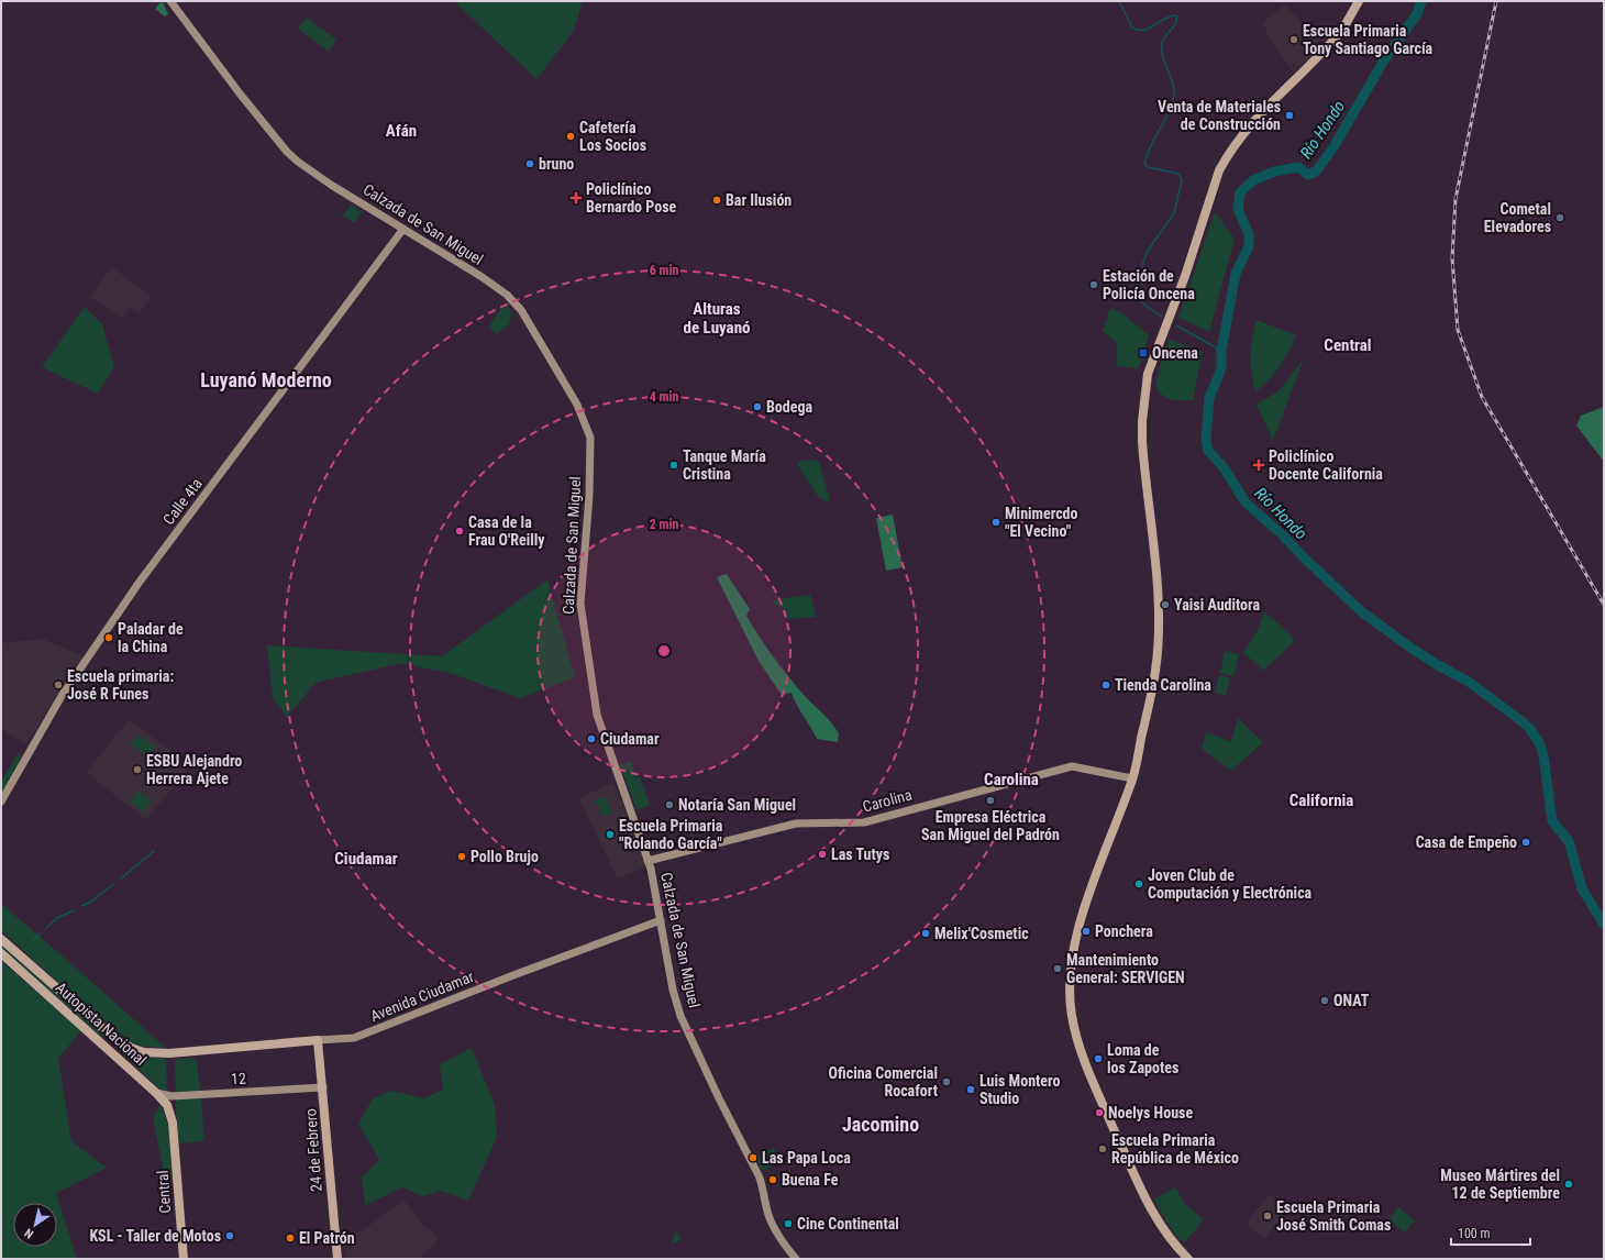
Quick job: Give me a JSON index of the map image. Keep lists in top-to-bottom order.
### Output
{
  "streets": {
    "main road": [
      "Calzada de San Miguel",
      "Calle 4ta",
      "Carolina",
      "Avenida Ciudamar",
      "Autopista Nacional",
      "12",
      "24 de Febrero",
      "Central"
    ]
  },
  "crossings": [
    ["Calzada de San Miguel", "Calle 4ta"],
    ["Calzada de San Miguel", "Carolina"],
    ["Calzada de San Miguel", "Avenida Ciudamar"],
    ["Avenida Ciudamar", "Autopista Nacional"],
    ["Avenida Ciudamar", "24 de Febrero"],
    ["Autopista Nacional", "12"],
    ["Autopista Nacional", "Central"],
    ["12", "24 de Febrero"]
  ],
  "districts": [
    "Afán",
    "Alturas de Luyanó",
    "Central",
    "Luyanó Moderno",
    "Carolina",
    "California",
    "Ciudamar",
    "Jacomino"
  ],
  "water": ["Río Hondo"],
  "places": {
    "other": [
      "Escuela Primaria Tony Santiago García",
      "Venta de Materiales de Construcción",
      "Cafetería Los Socios",
      "bruno",
      "Bar Ilusión",
      "Cometal Elevadores",
      "Estación de Policía Oncena",
      "Bodega",
      "Tanque María Cristina",
      "Minimercdo \"El Vecino\"",
      "Casa de la Frau O'Reilly",
      "Yaisi Auditora",
      "Paladar de la China",
      "Escuela primaria: José R Funes",
      "Tienda Carolina",
      "Ciudamar",
      "ESBU Alejandro Herrera Ajete",
      "Empresa Eléctrica San Miguel del Padrón",
      "Notaría San Miguel",
      "Escuela Primaria \"Rolando García\"",
      "Casa de Empeño",
      "Las Tutys",
      "Pollo Brujo",
      "Joven Club de Computación y Electrónica",
      "Ponchera",
      "Melix'Cosmetic",
      "Mantenimiento General: SERVIGEN",
      "ONAT",
      "Loma de los Zapotes",
      "Oficina Comercial Rocafort",
      "Luis Montero Studio",
      "Noelys House",
      "Escuela Primaria República de México",
      "Las Papa Loca",
      "Buena Fe",
      "Museo Mártires del 12 de Septiembre",
      "Escuela Primaria José Smith Comas",
      "Cine Continental",
      "KSL - Taller de Motos",
      "El Patrón"
    ],
    "health": ["Policlínico Bernardo Pose", "Policlínico Docente California"],
    "transit": ["Oncena"]
  },
  "scale_bar": "100 m",
  "north": "bottom left",
  "rings": ["6 min", "4 min", "2 min"]
}
